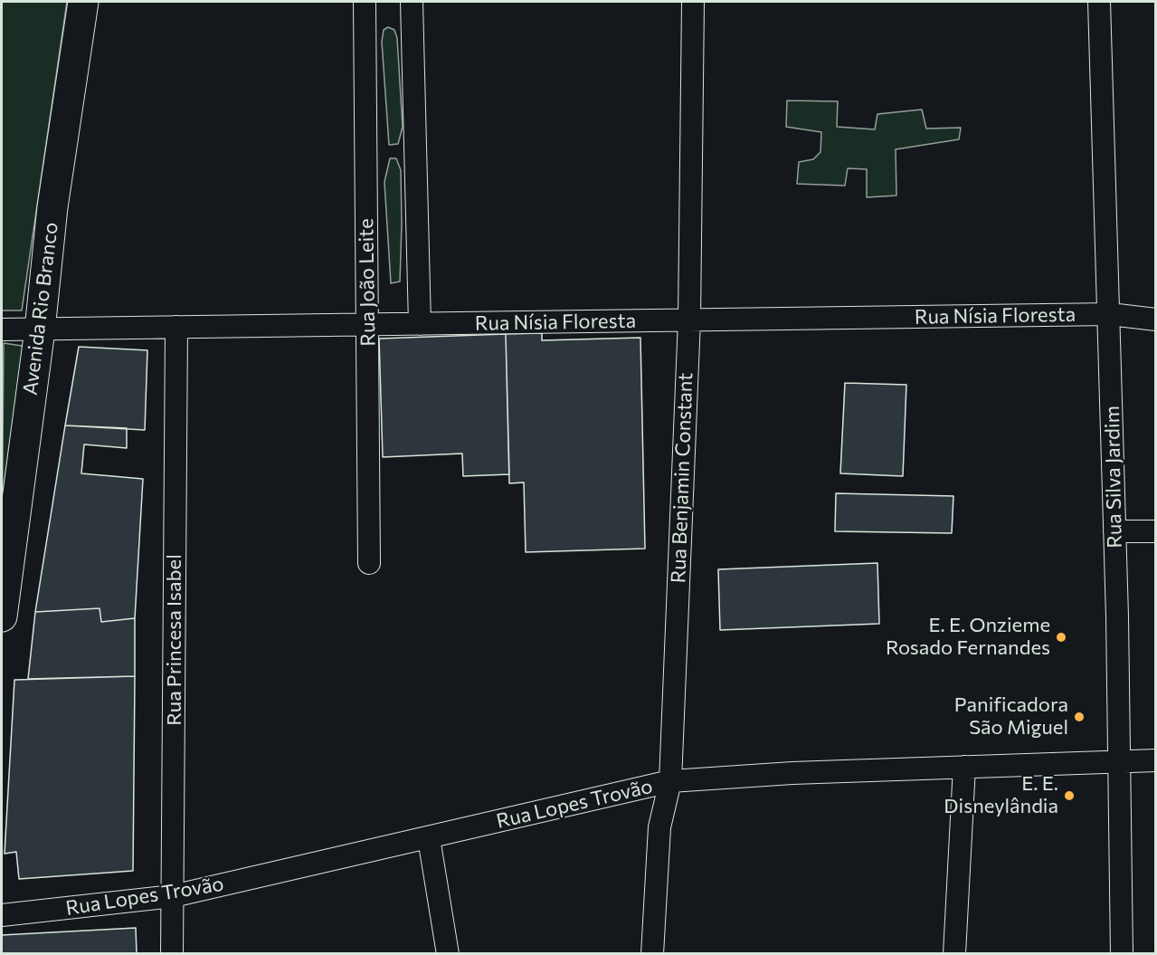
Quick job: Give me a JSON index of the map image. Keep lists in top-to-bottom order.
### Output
{
  "streets": {
    "main road": ["Avenida Rio Branco"],
    "street": [
      "Rua João Leite",
      "Rua Nísia Floresta",
      "Rua Silva Jardim",
      "Rua Benjamin Constant",
      "Rua Princesa Isabel",
      "Rua Lopes Trovão"
    ]
  },
  "crossings": [
    ["Rua João Leite", "Rua Nísia Floresta"],
    ["Avenida Rio Branco", "Rua Nísia Floresta"],
    ["Rua Nísia Floresta", "Rua Silva Jardim"],
    ["Rua Nísia Floresta", "Rua Benjamin Constant"],
    ["Rua Nísia Floresta", "Rua Princesa Isabel"],
    ["Rua Silva Jardim", "Rua Lopes Trovão"],
    ["Rua Benjamin Constant", "Rua Lopes Trovão"],
    ["Rua Princesa Isabel", "Rua Lopes Trovão"]
  ],
  "places": ["E. E. Onzieme Rosado Fernandes", "Panificadora São Miguel", "E. E. Disneylândia"]
}
